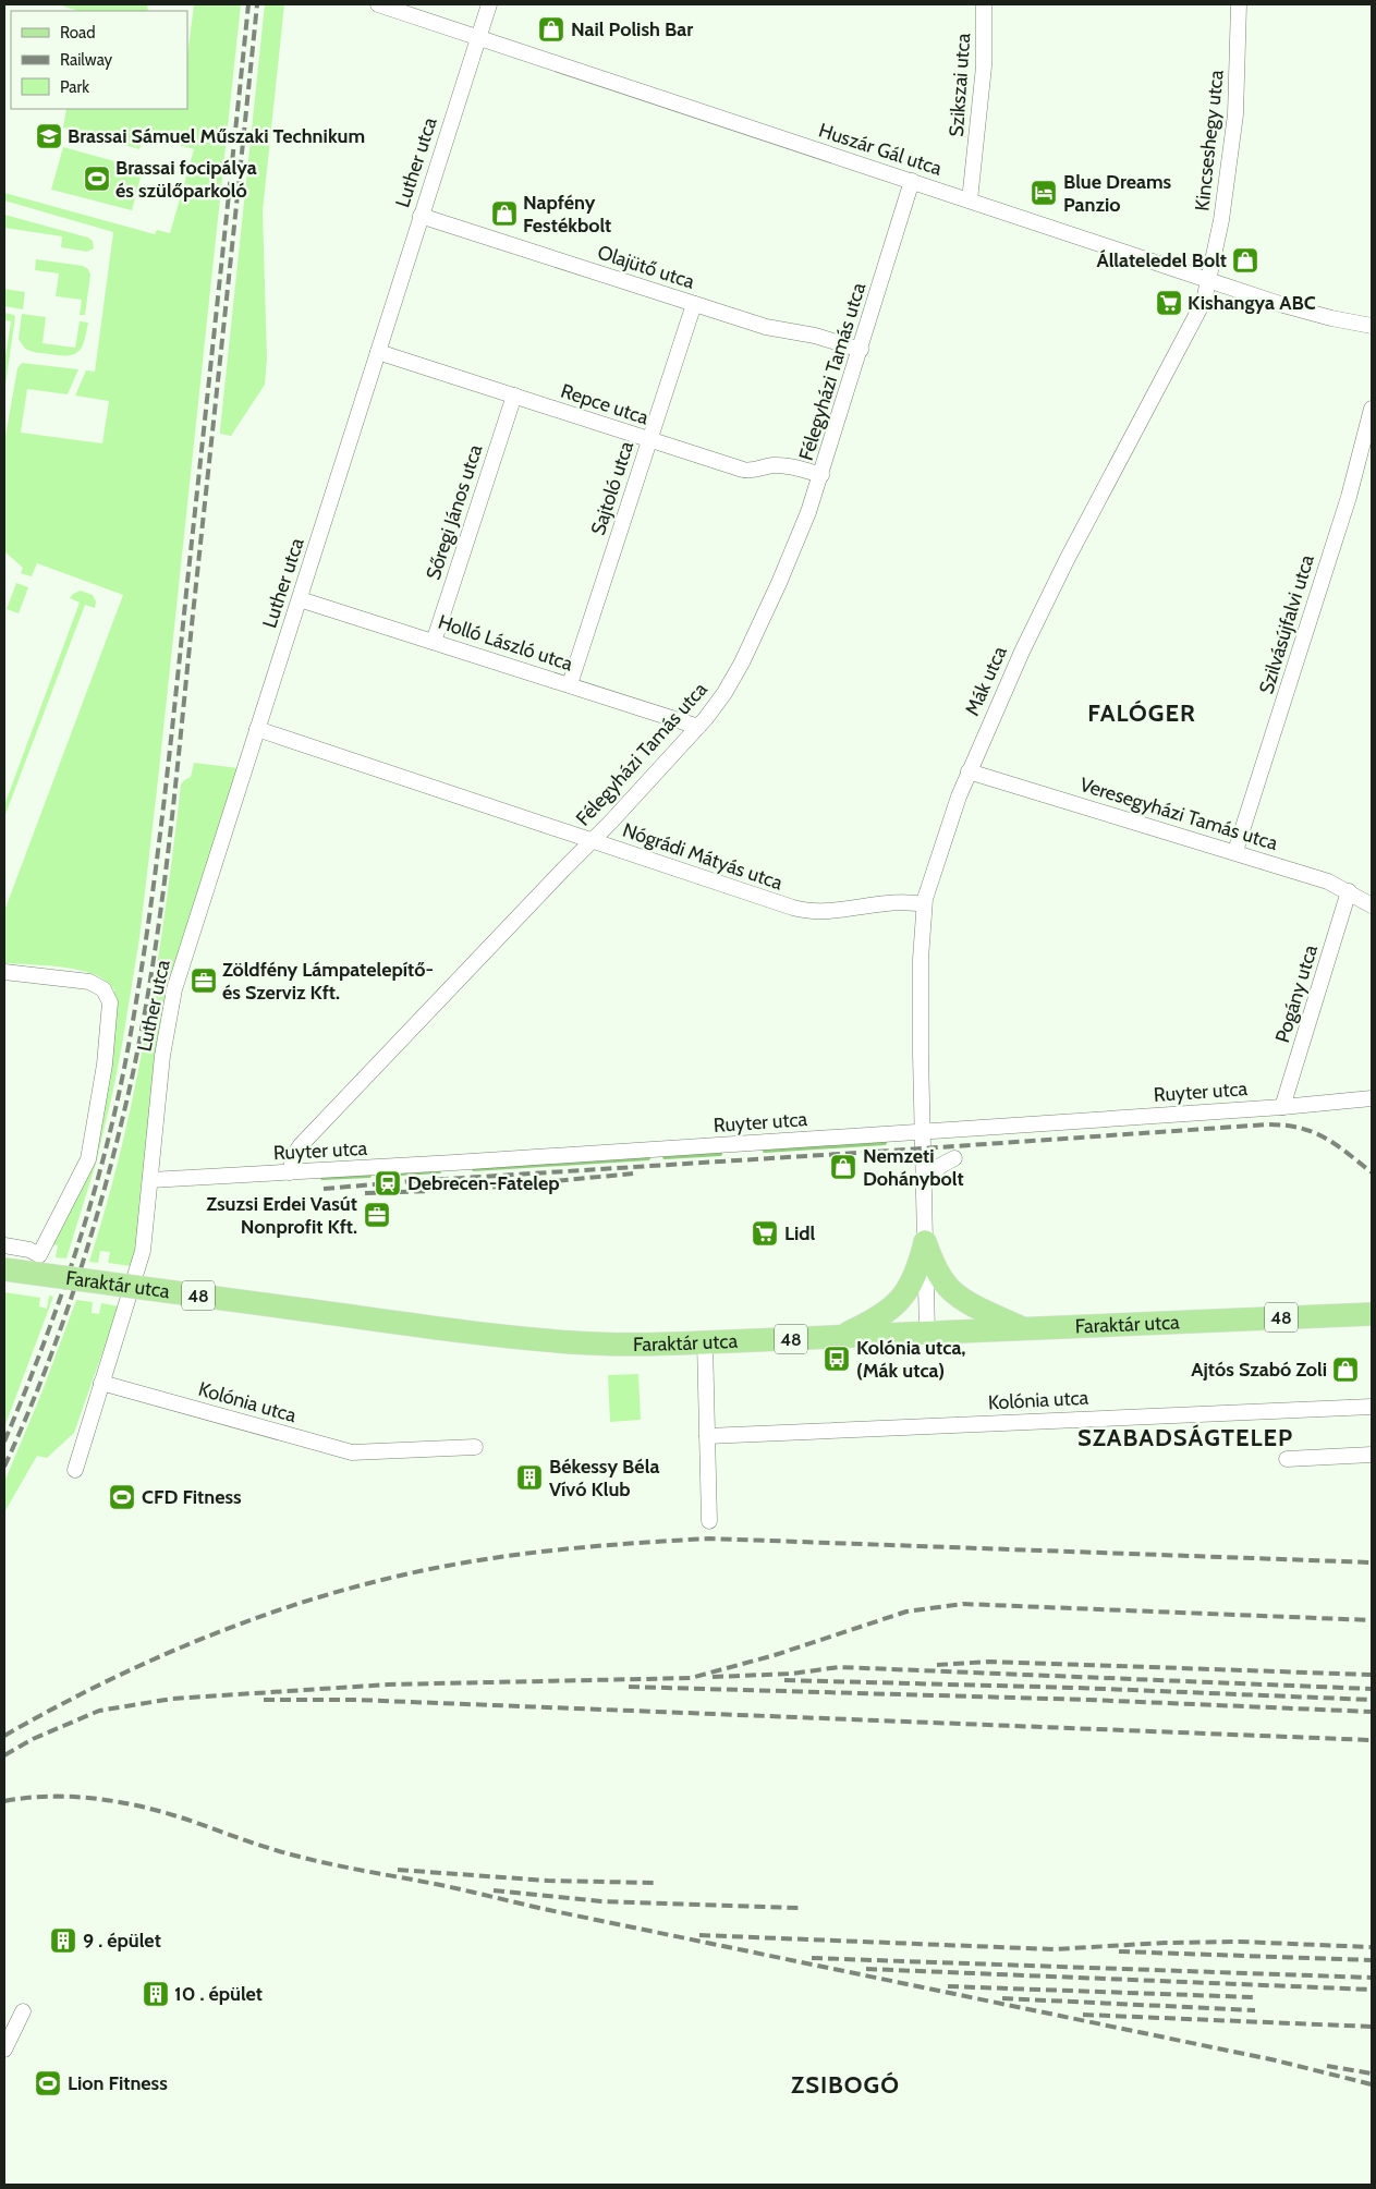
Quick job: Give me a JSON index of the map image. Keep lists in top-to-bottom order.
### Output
{
  "streets": {
    "main road": ["Faraktár utca", "48"],
    "street": [
      "Szikszai utca",
      "Kincseshegy utca",
      "Huszár Gál utca",
      "Luther utca",
      "Olajütő utca",
      "Félegyházi Tamás utca",
      "Repce utca",
      "Sajtoló utca",
      "Sőregi János utca",
      "Szilvásújfalvi utca",
      "Holló László utca",
      "Mák utca",
      "Veresegyházi Tamás utca",
      "Nógrádi Mátyás utca",
      "Pogány utca",
      "Ruyter utca",
      "Kolónia utca"
    ]
  },
  "crossings": [
    ["Szikszai utca", "Huszár Gál utca"],
    ["Kincseshegy utca", "Huszár Gál utca"],
    ["Kincseshegy utca", "Mák utca"],
    ["Huszár Gál utca", "Luther utca"],
    ["Huszár Gál utca", "Félegyházi Tamás utca"],
    ["Huszár Gál utca", "Mák utca"],
    ["Luther utca", "Olajütő utca"],
    ["Luther utca", "Repce utca"],
    ["Luther utca", "Holló László utca"],
    ["Luther utca", "Nógrádi Mátyás utca"],
    ["Luther utca", "Ruyter utca"],
    ["Luther utca", "Kolónia utca"],
    ["Olajütő utca", "Félegyházi Tamás utca"],
    ["Olajütő utca", "Sajtoló utca"],
    ["Félegyházi Tamás utca", "Repce utca"],
    ["Félegyházi Tamás utca", "Holló László utca"],
    ["Félegyházi Tamás utca", "Nógrádi Mátyás utca"],
    ["Félegyházi Tamás utca", "Ruyter utca"],
    ["Repce utca", "Sajtoló utca"],
    ["Repce utca", "Sőregi János utca"],
    ["Sajtoló utca", "Holló László utca"],
    ["Sőregi János utca", "Holló László utca"],
    ["Szilvásújfalvi utca", "Veresegyházi Tamás utca"],
    ["Mák utca", "Veresegyházi Tamás utca"],
    ["Mák utca", "Nógrádi Mátyás utca"],
    ["Mák utca", "Ruyter utca"],
    ["Mák utca", "Faraktár utca"],
    ["Veresegyházi Tamás utca", "Pogány utca"],
    ["Pogány utca", "Ruyter utca"]
  ],
  "districts": ["FALÓGER", "SZABADSÁGTELEP", "ZSIBOGÓ"],
  "places": {
    "shop": [
      "Nail Polish Bar",
      "Napfény Festékbolt",
      "Állateledel Bolt",
      "Nemzeti Dohánybolt",
      "Ajtós Szabó Zoli"
    ],
    "school or university": ["Brassai Sámuel Műszaki Technikum"],
    "sports": ["Brassai focipálya és szülőparkoló", "CFD Fitness", "Lion Fitness"],
    "hotel": ["Blue Dreams Panzio"],
    "supermarket": ["Kishangya ABC", "Lidl"],
    "office": ["Zöldfény Lámpatelepítő- és Szerviz Kft.", "Zsuzsi Erdei Vasút Nonprofit Kft."],
    "station": ["Debrecen-Fatelep"],
    "bus stop": ["Kolónia utca, (Mák utca)"],
    "building": ["Békessy Béla Vívó Klub", "9 . épület", "10 . épület"]
  },
  "legend": ["Road", "Railway", "Park"]
}
